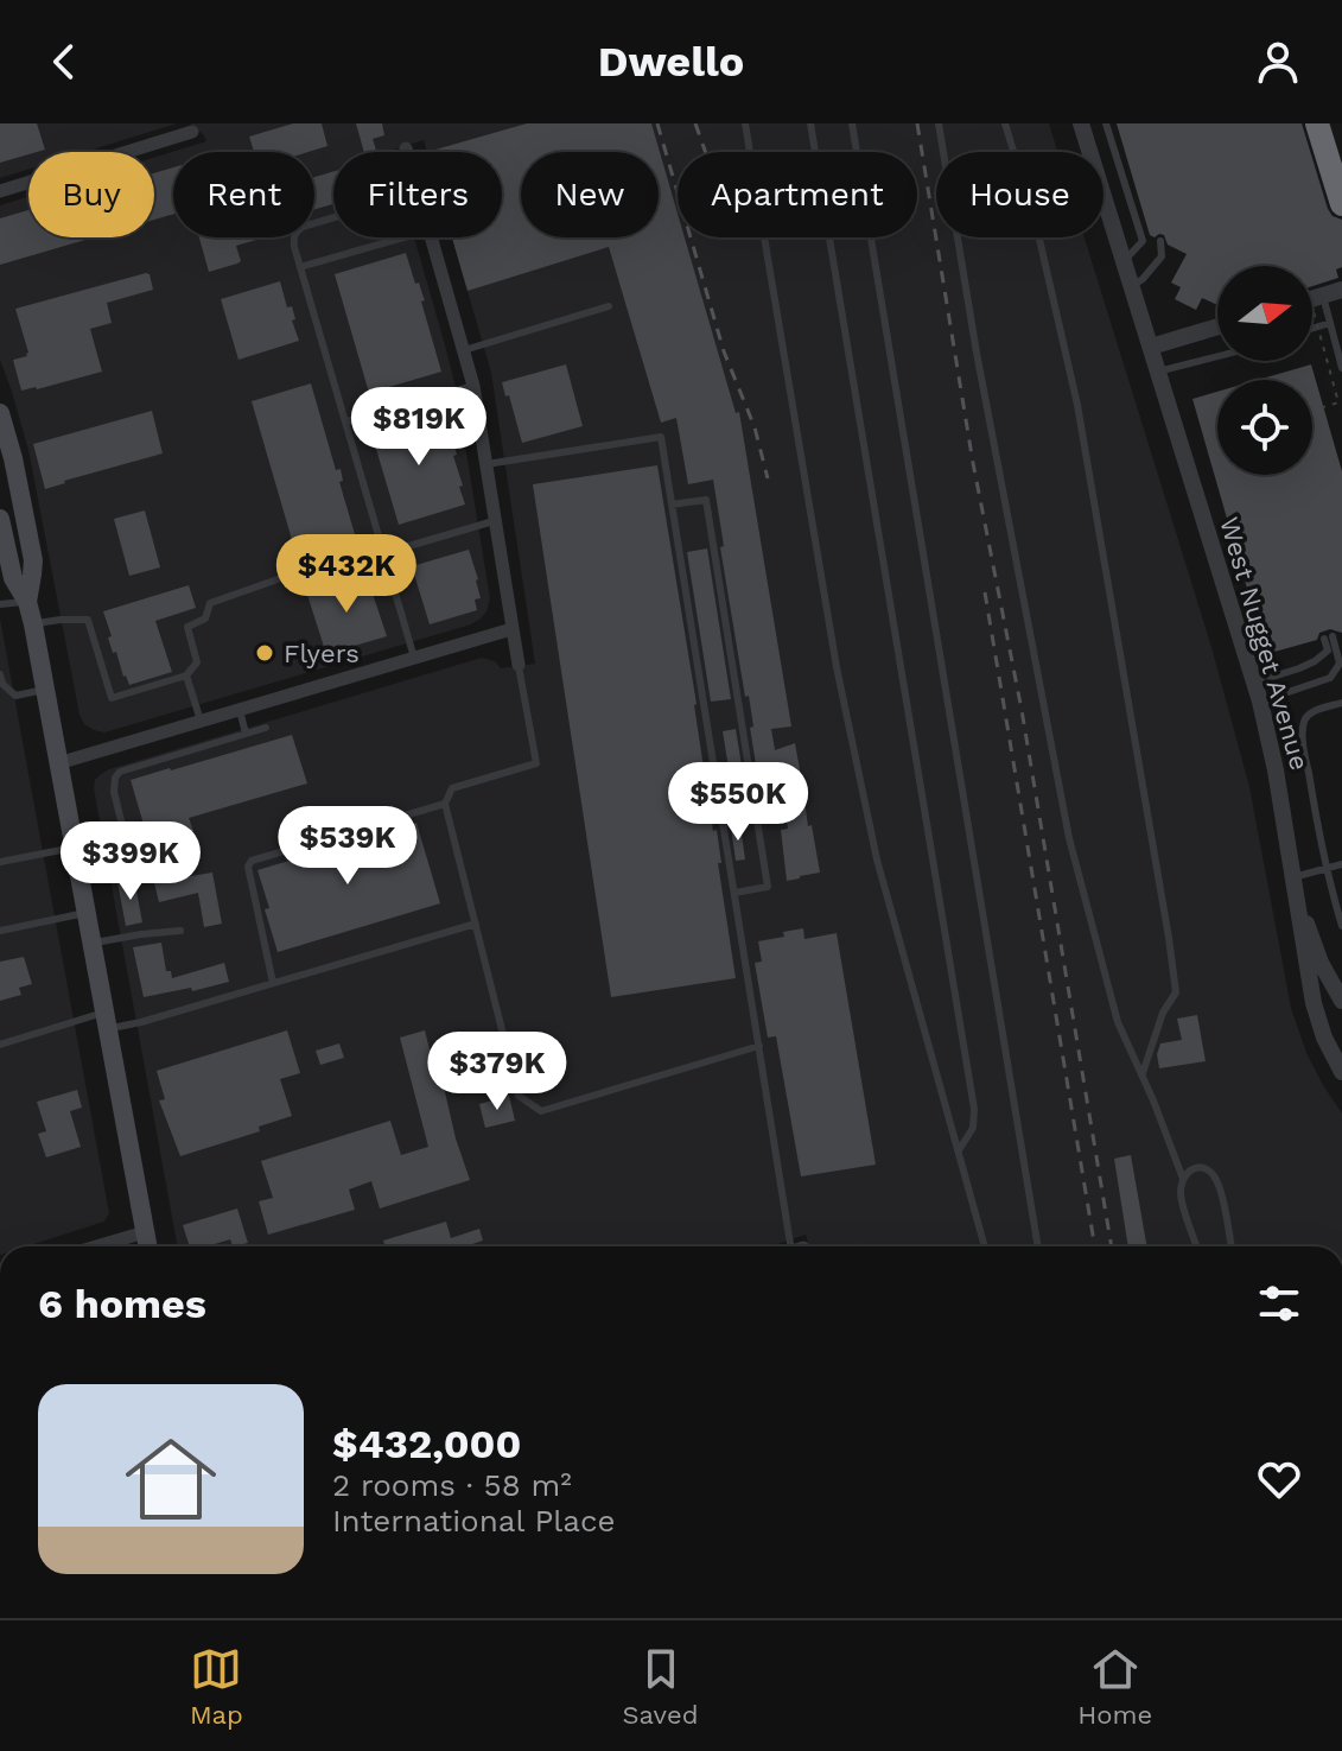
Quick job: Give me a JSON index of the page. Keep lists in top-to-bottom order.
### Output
{
  "streets": {
    "street": ["West Nugget Avenue"]
  },
  "places": ["Flyers"],
  "north": "right",
  "page": {
    "header": "Dwello",
    "chip": [
      "Buy",
      "Rent",
      "Filters",
      "New",
      "Apartment",
      "House"
    ],
    "price": [
      "$819K",
      "$432K",
      "$550K",
      "$539K",
      "$399K",
      "$379K"
    ],
    "heading": "6 homes",
    "list": [
      {
        "name": "$432,000",
        "note": "2 rooms · 58 m² · International Place"
      }
    ],
    "tabs": ["Map", "Saved", "Home"]
  }
}
